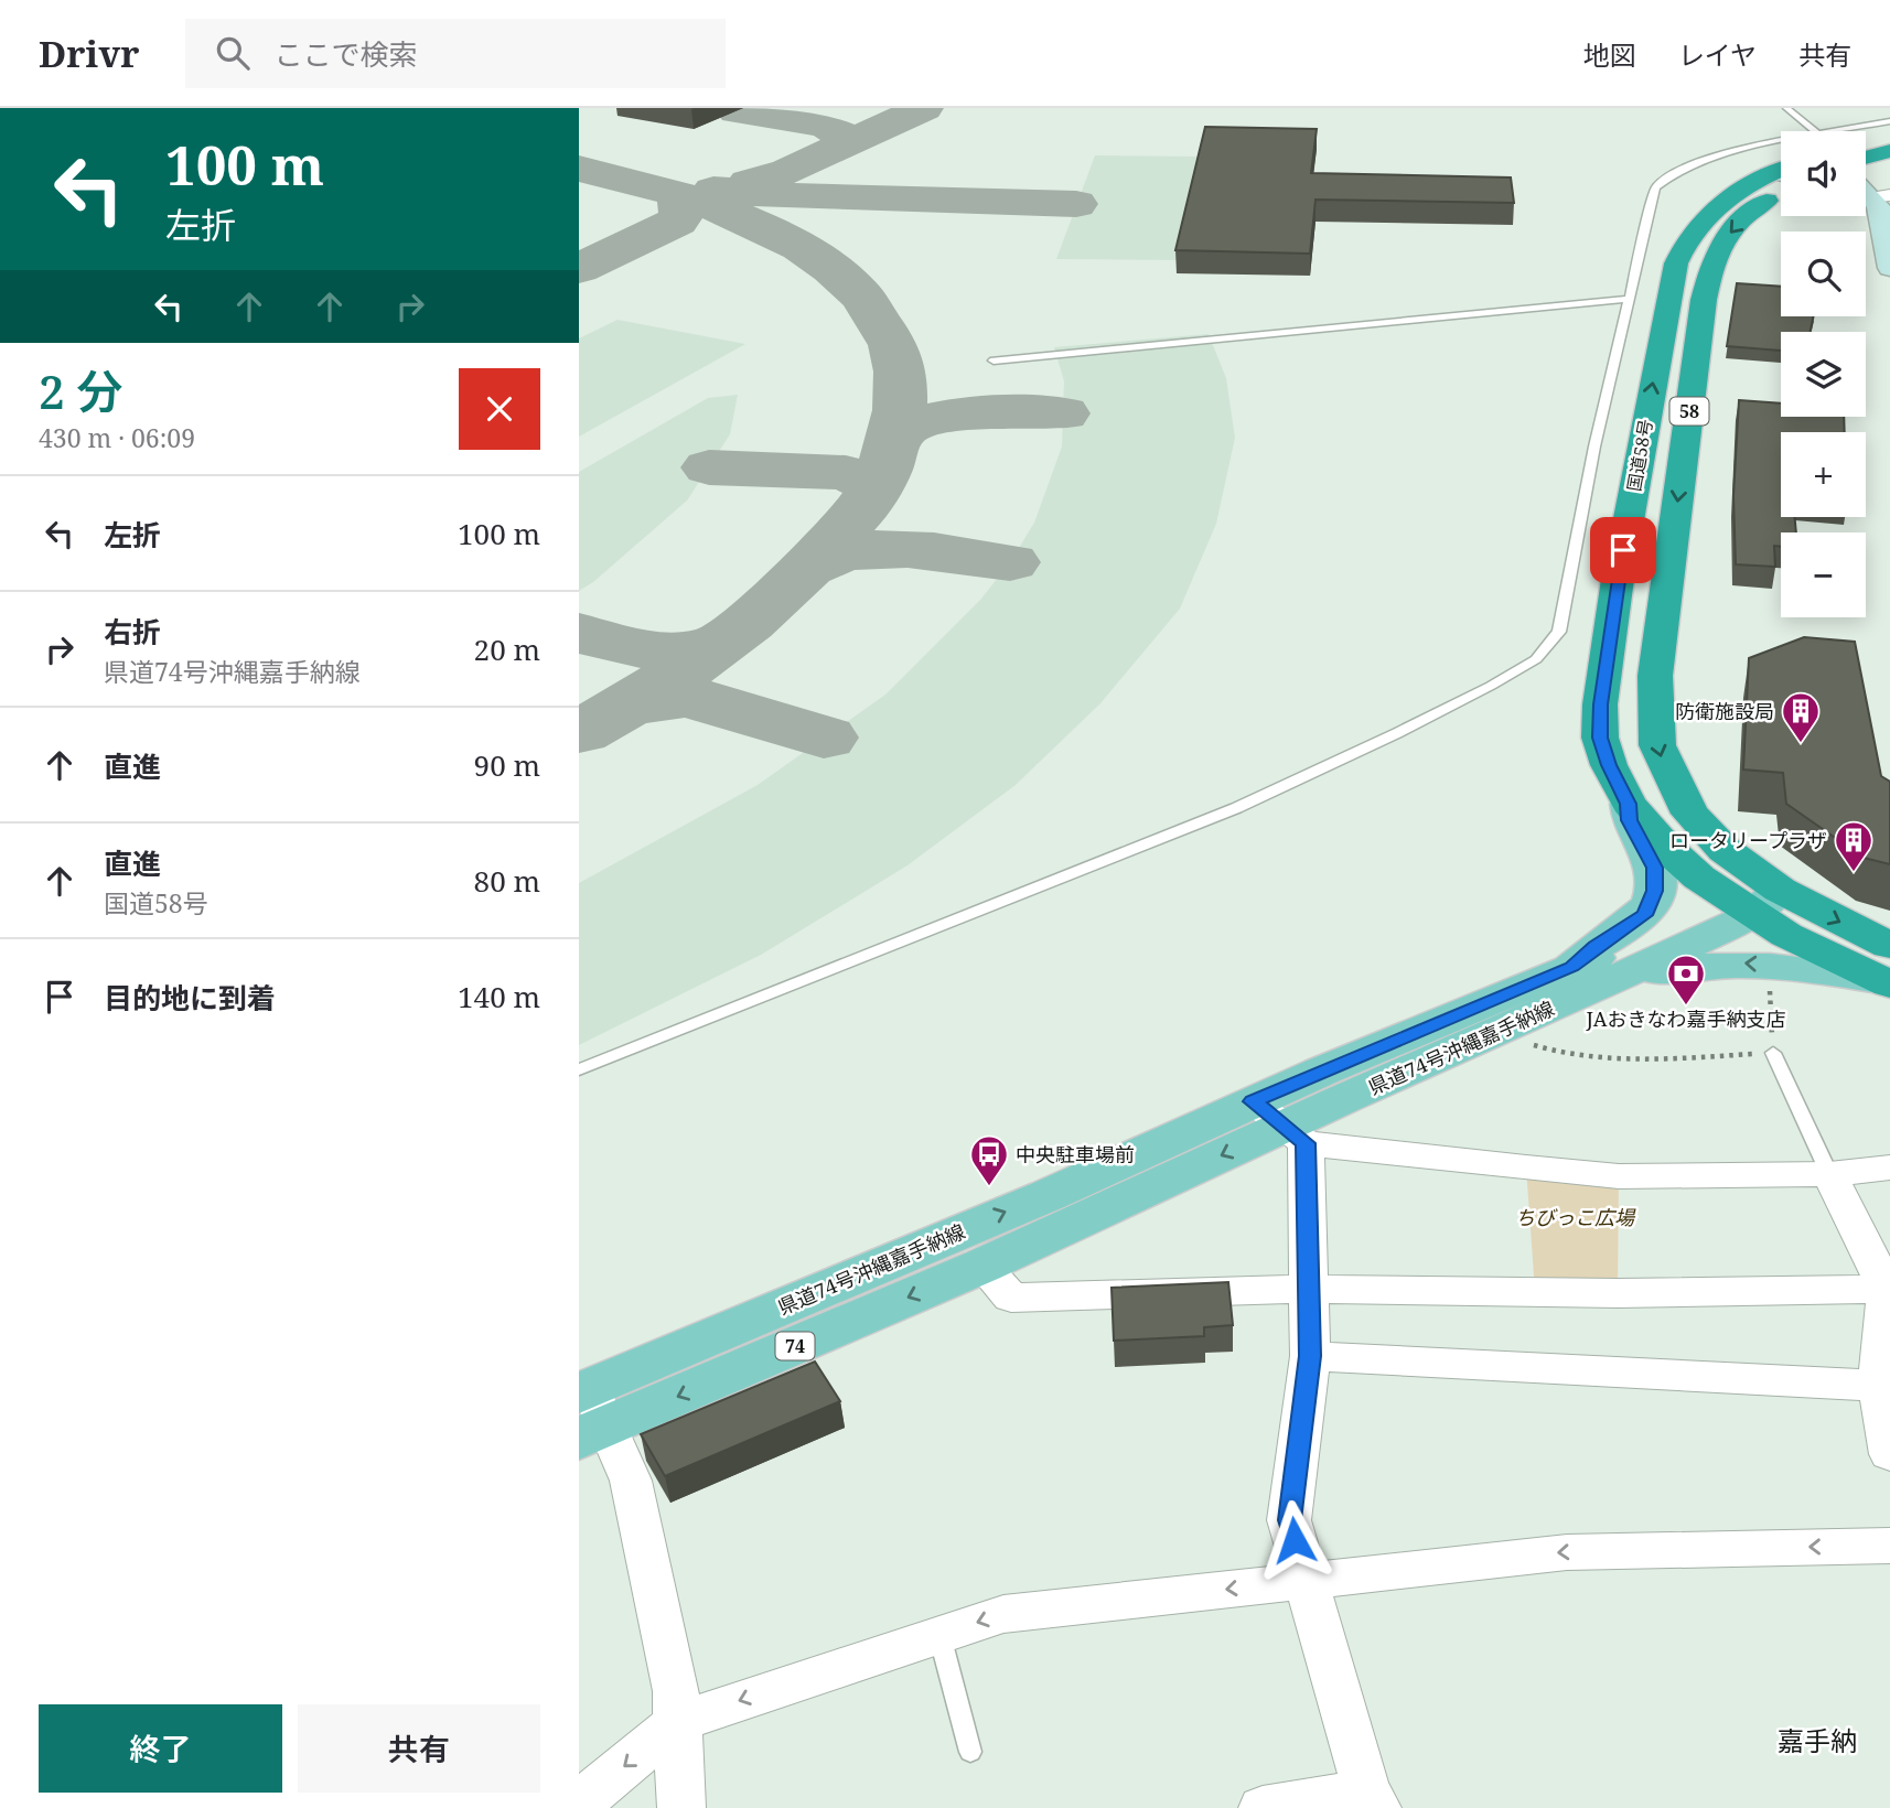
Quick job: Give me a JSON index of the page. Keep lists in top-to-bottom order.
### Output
{
  "streets": {
    "highway": ["58", "国道58号"],
    "main road": ["県道74号沖縄嘉手納線", "74"]
  },
  "crossings": [
    ["国道58号", "県道74号沖縄嘉手納線"]
  ],
  "districts": ["嘉手納"],
  "parks": ["ちびっこ広場"],
  "places": {
    "building": ["防衛施設局", "ロータリープラザ"],
    "bank": ["JAおきなわ嘉手納支店"],
    "bus stop": ["中央駐車場前"]
  },
  "page": {
    "header": "Drivr",
    "search": "ここで検索",
    "nav": ["地図", "レイヤ", "共有"],
    "turn": ["100 m", "左折"],
    "map_buttons": ["+", "−"],
    "heading": ["2 分", "430 m · 06:09"],
    "list": [
      {
        "name": "左折",
        "value": "100 m"
      },
      {
        "name": "右折",
        "note": "県道74号沖縄嘉手納線",
        "value": "20 m"
      },
      {
        "name": "直進",
        "value": "90 m"
      },
      {
        "name": "直進",
        "note": "国道58号",
        "value": "80 m"
      },
      {
        "name": "目的地に到着",
        "value": "140 m"
      }
    ],
    "buttons": ["終了", "共有"]
  }
}
